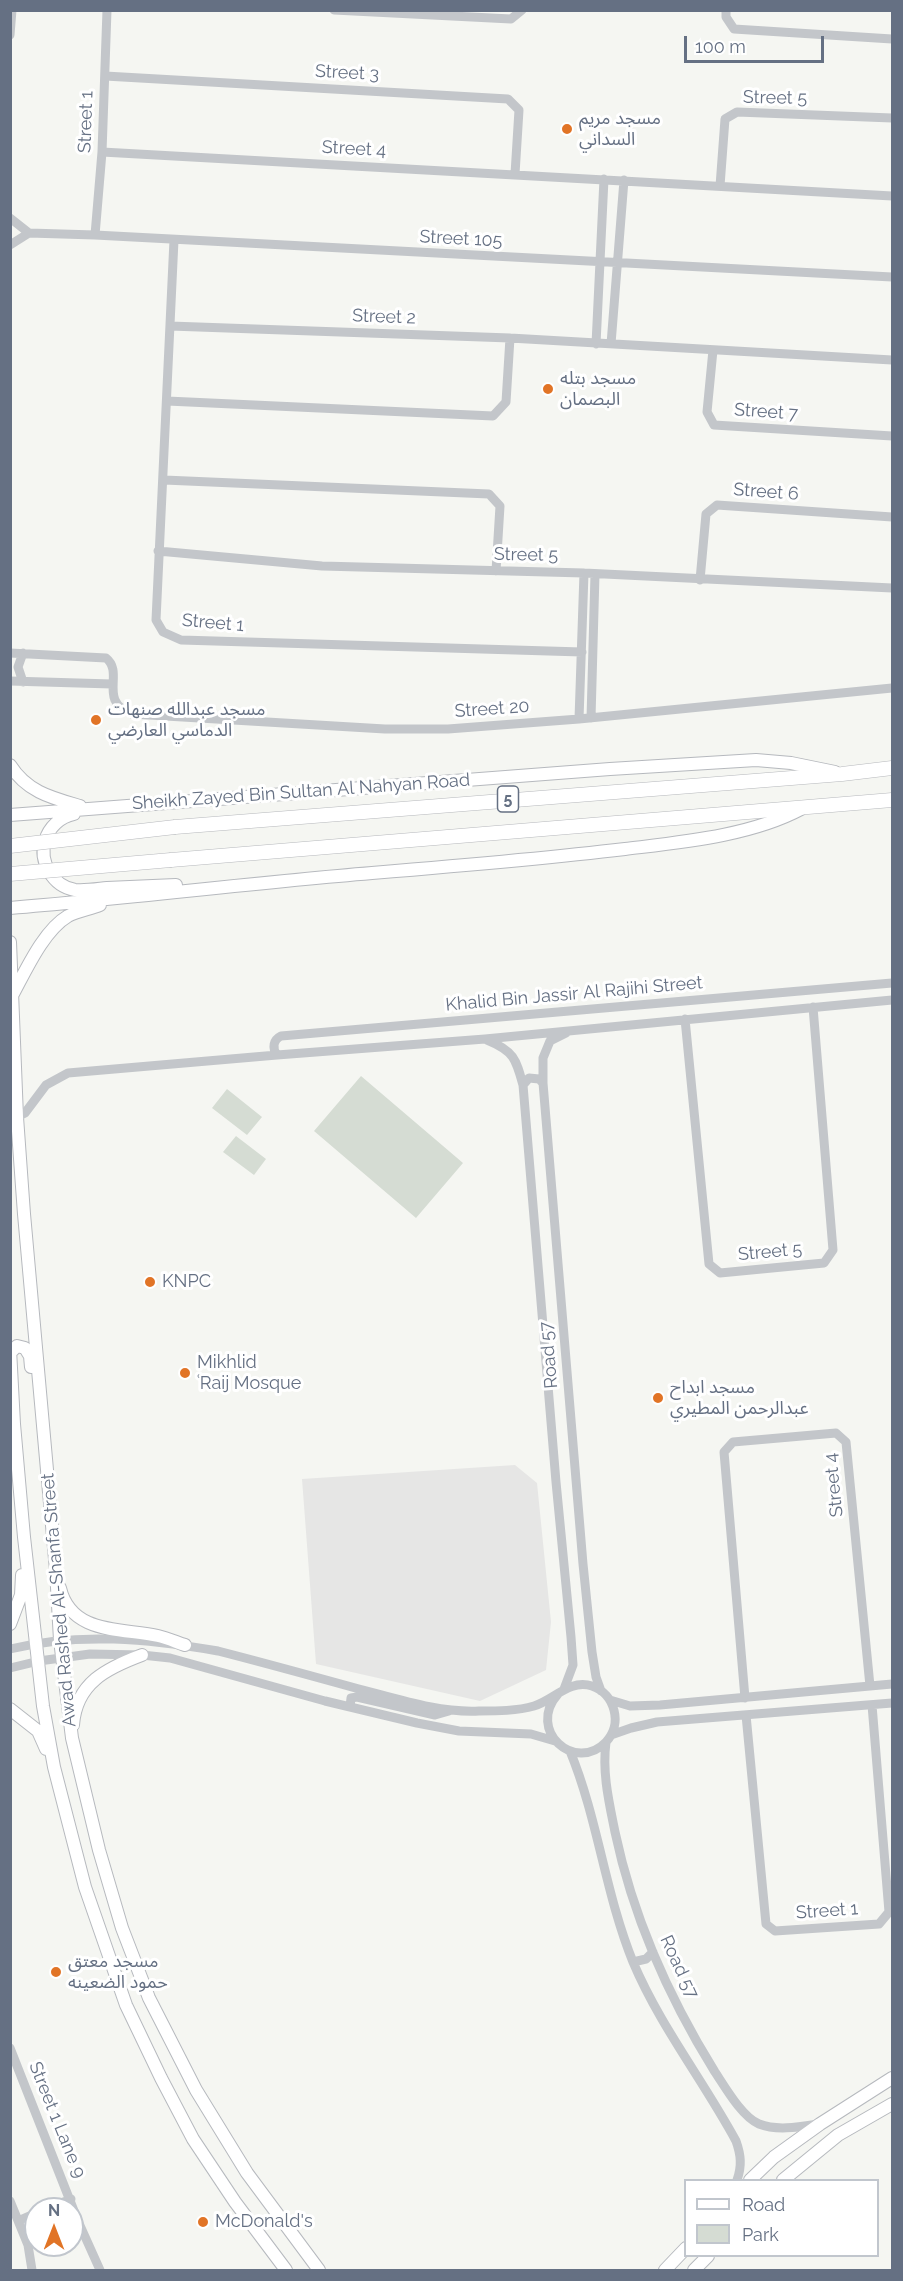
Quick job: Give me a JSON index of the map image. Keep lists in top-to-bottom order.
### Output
{
  "streets": {
    "highway": ["Sheikh Zayed Bin Sultan Al Nahyan Road", "5"],
    "main road": ["Awad Rashed Al-Shanfa Street"],
    "street": [
      "Street 3",
      "Street 5",
      "Street 1",
      "Street 4",
      "Street 105",
      "Street 2",
      "Street 7",
      "Street 6",
      "Street 20",
      "Khalid Bin Jassir Al Rajihi Street",
      "Road 57",
      "Street 1 Lane 9"
    ]
  },
  "crossings": [
    ["Street 3", "Street 1"],
    ["Street 3", "Street 4"],
    ["Street 5", "Street 1"],
    ["Street 5", "Street 4"],
    ["Street 5", "Street 6"],
    ["Street 5", "Khalid Bin Jassir Al Rajihi Street"],
    ["Street 1", "Street 4"],
    ["Street 1", "Street 105"],
    ["Street 1", "Street 2"],
    ["Street 2", "Street 7"],
    ["Khalid Bin Jassir Al Rajihi Street", "Road 57"],
    ["Khalid Bin Jassir Al Rajihi Street", "Awad Rashed Al-Shanfa Street"]
  ],
  "places": [
    "مسجد مريم السداني",
    "مسجد بتله البصمان",
    "مسجد عبدالله صنهات الدماسي العارضي",
    "KNPC",
    "Mikhlid ʿRaij Mosque",
    "مسجد ابداح عبدالرحمن المطيري",
    "مسجد معتق حمود الضعينه",
    "McDonald's"
  ],
  "legend": ["Road", "Park"],
  "scale_bar": "100 m",
  "north": "top"
}
